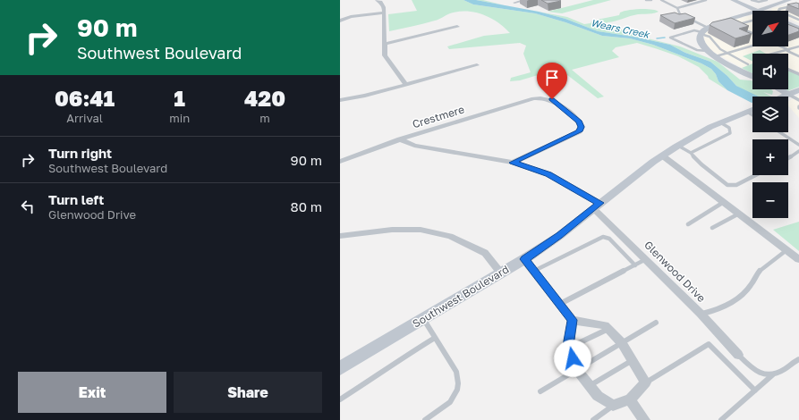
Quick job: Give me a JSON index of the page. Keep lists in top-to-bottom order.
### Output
{
  "streets": {
    "main road": ["Southwest Boulevard"],
    "street": ["Crestmere", "Glenwood Drive"]
  },
  "crossings": [
    ["Crestmere", "Glenwood Drive"],
    ["Glenwood Drive", "Southwest Boulevard"]
  ],
  "water": ["Wears Creek"],
  "north": "top right",
  "page": {
    "turn": ["90 m", "Southwest Boulevard"],
    "map_buttons": ["+", "−"],
    "eta": [
      "06:41",
      "Arrival",
      "1",
      "min",
      "420",
      "m"
    ],
    "list": [
      {
        "name": "Turn right",
        "note": "Southwest Boulevard",
        "value": "90 m"
      },
      {
        "name": "Turn left",
        "note": "Glenwood Drive",
        "value": "80 m"
      }
    ],
    "buttons": ["Exit", "Share"]
  }
}
